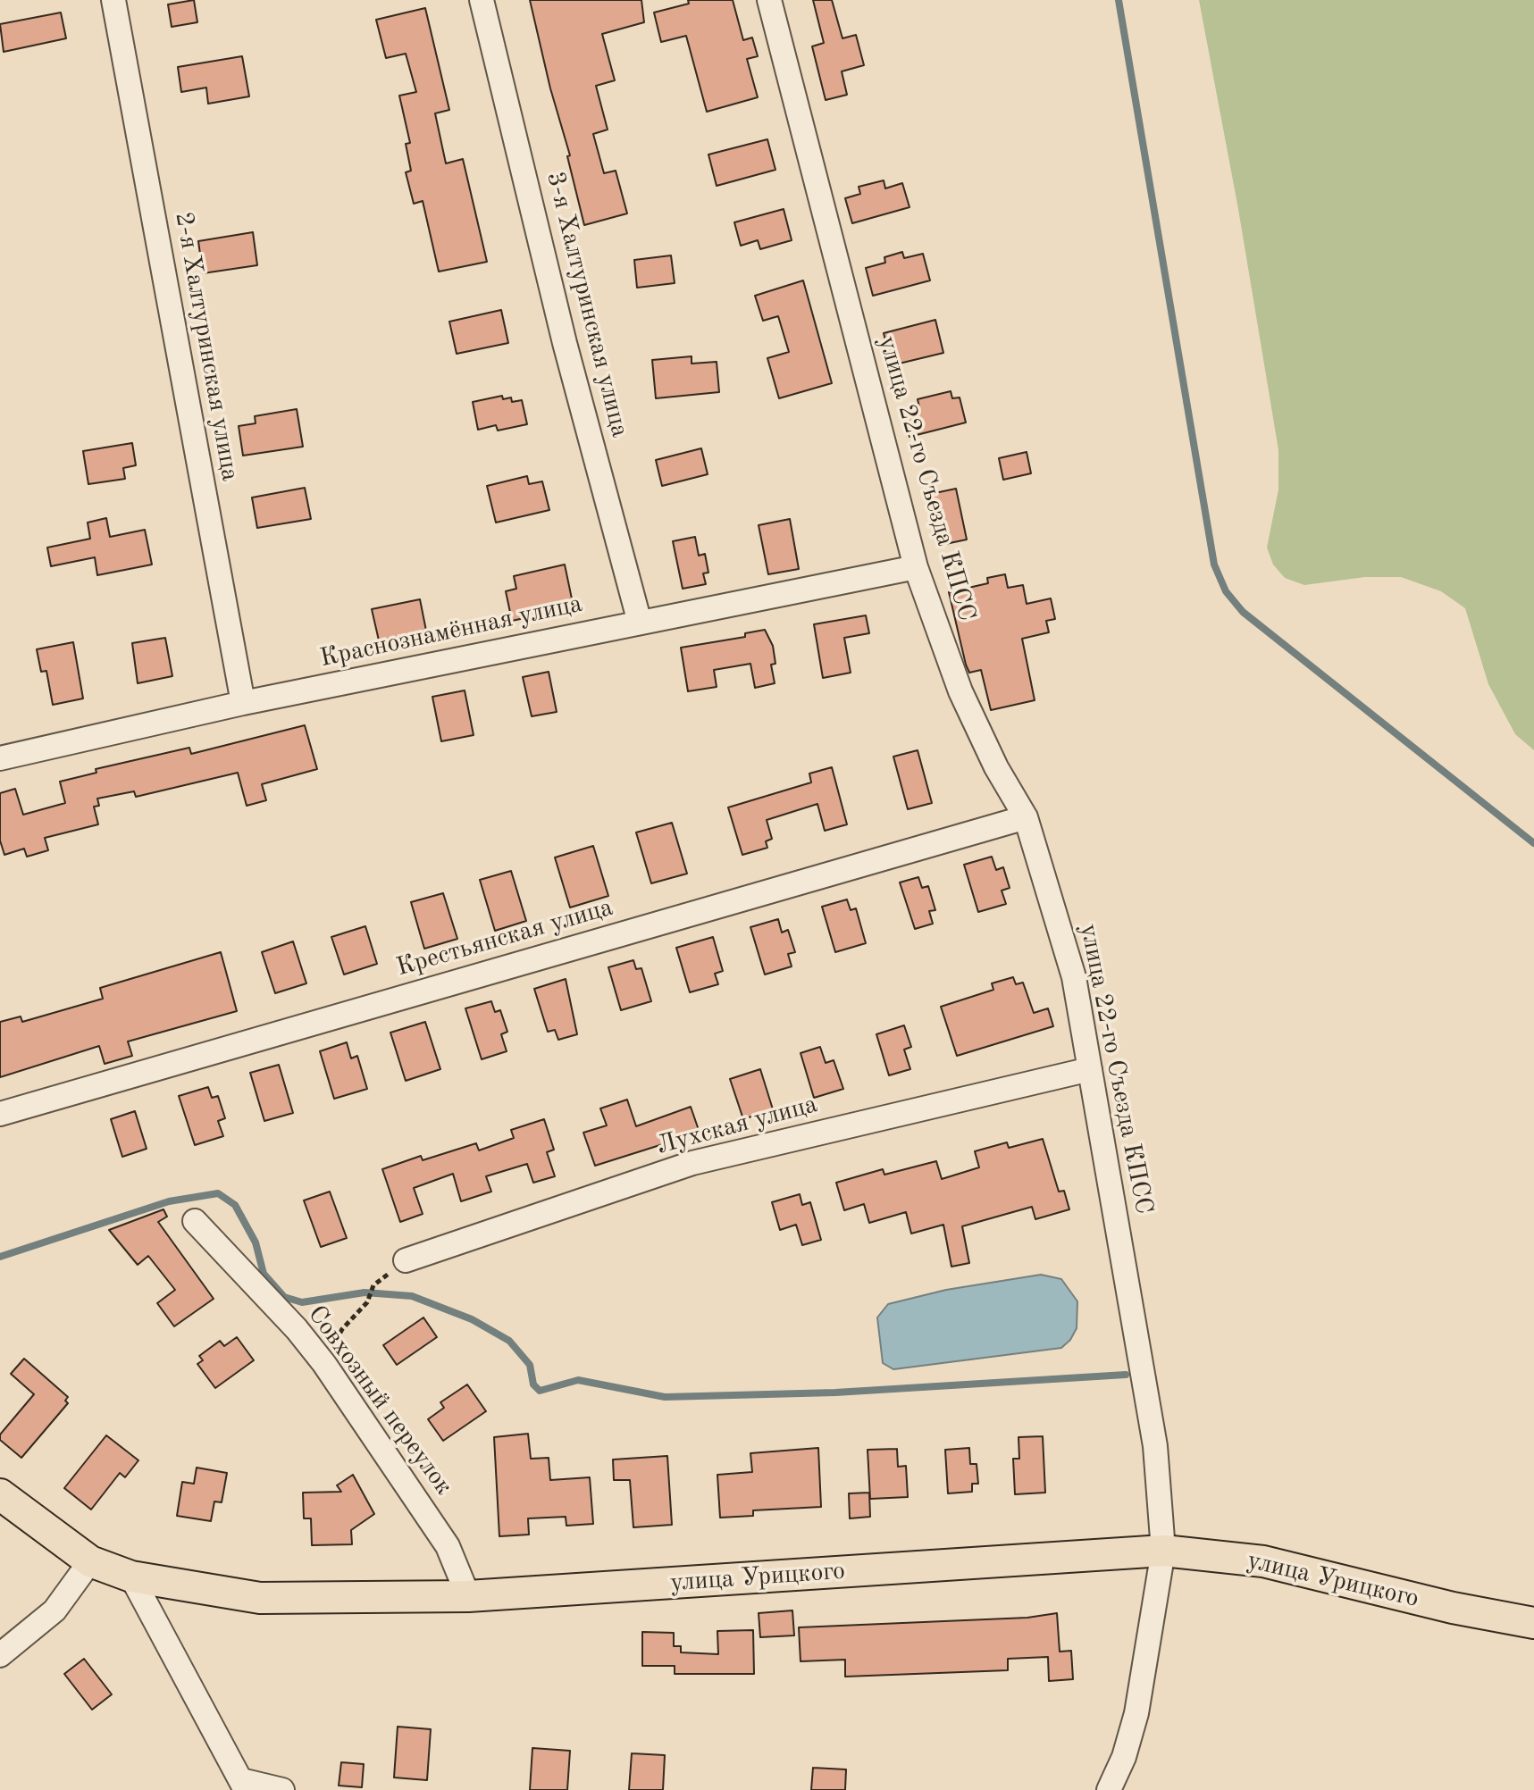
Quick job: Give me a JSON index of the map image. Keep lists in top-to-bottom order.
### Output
{
  "streets": {
    "main road": ["улица Урицкого"],
    "street": [
      "3-я Халтуринская улица",
      "2-я Халтуринская улица",
      "улица 22-го Съезда КПСС",
      "Краснознамённая улица",
      "Крестьянская улица",
      "Лухская улица",
      "Совхозный переулок"
    ]
  },
  "crossings": [
    ["3-я Халтуринская улица", "Краснознамённая улица"],
    ["2-я Халтуринская улица", "Краснознамённая улица"],
    ["улица 22-го Съезда КПСС", "Краснознамённая улица"],
    ["улица 22-го Съезда КПСС", "Крестьянская улица"],
    ["улица 22-го Съезда КПСС", "Лухская улица"],
    ["улица 22-го Съезда КПСС", "улица Урицкого"],
    ["Совхозный переулок", "улица Урицкого"]
  ]
}
